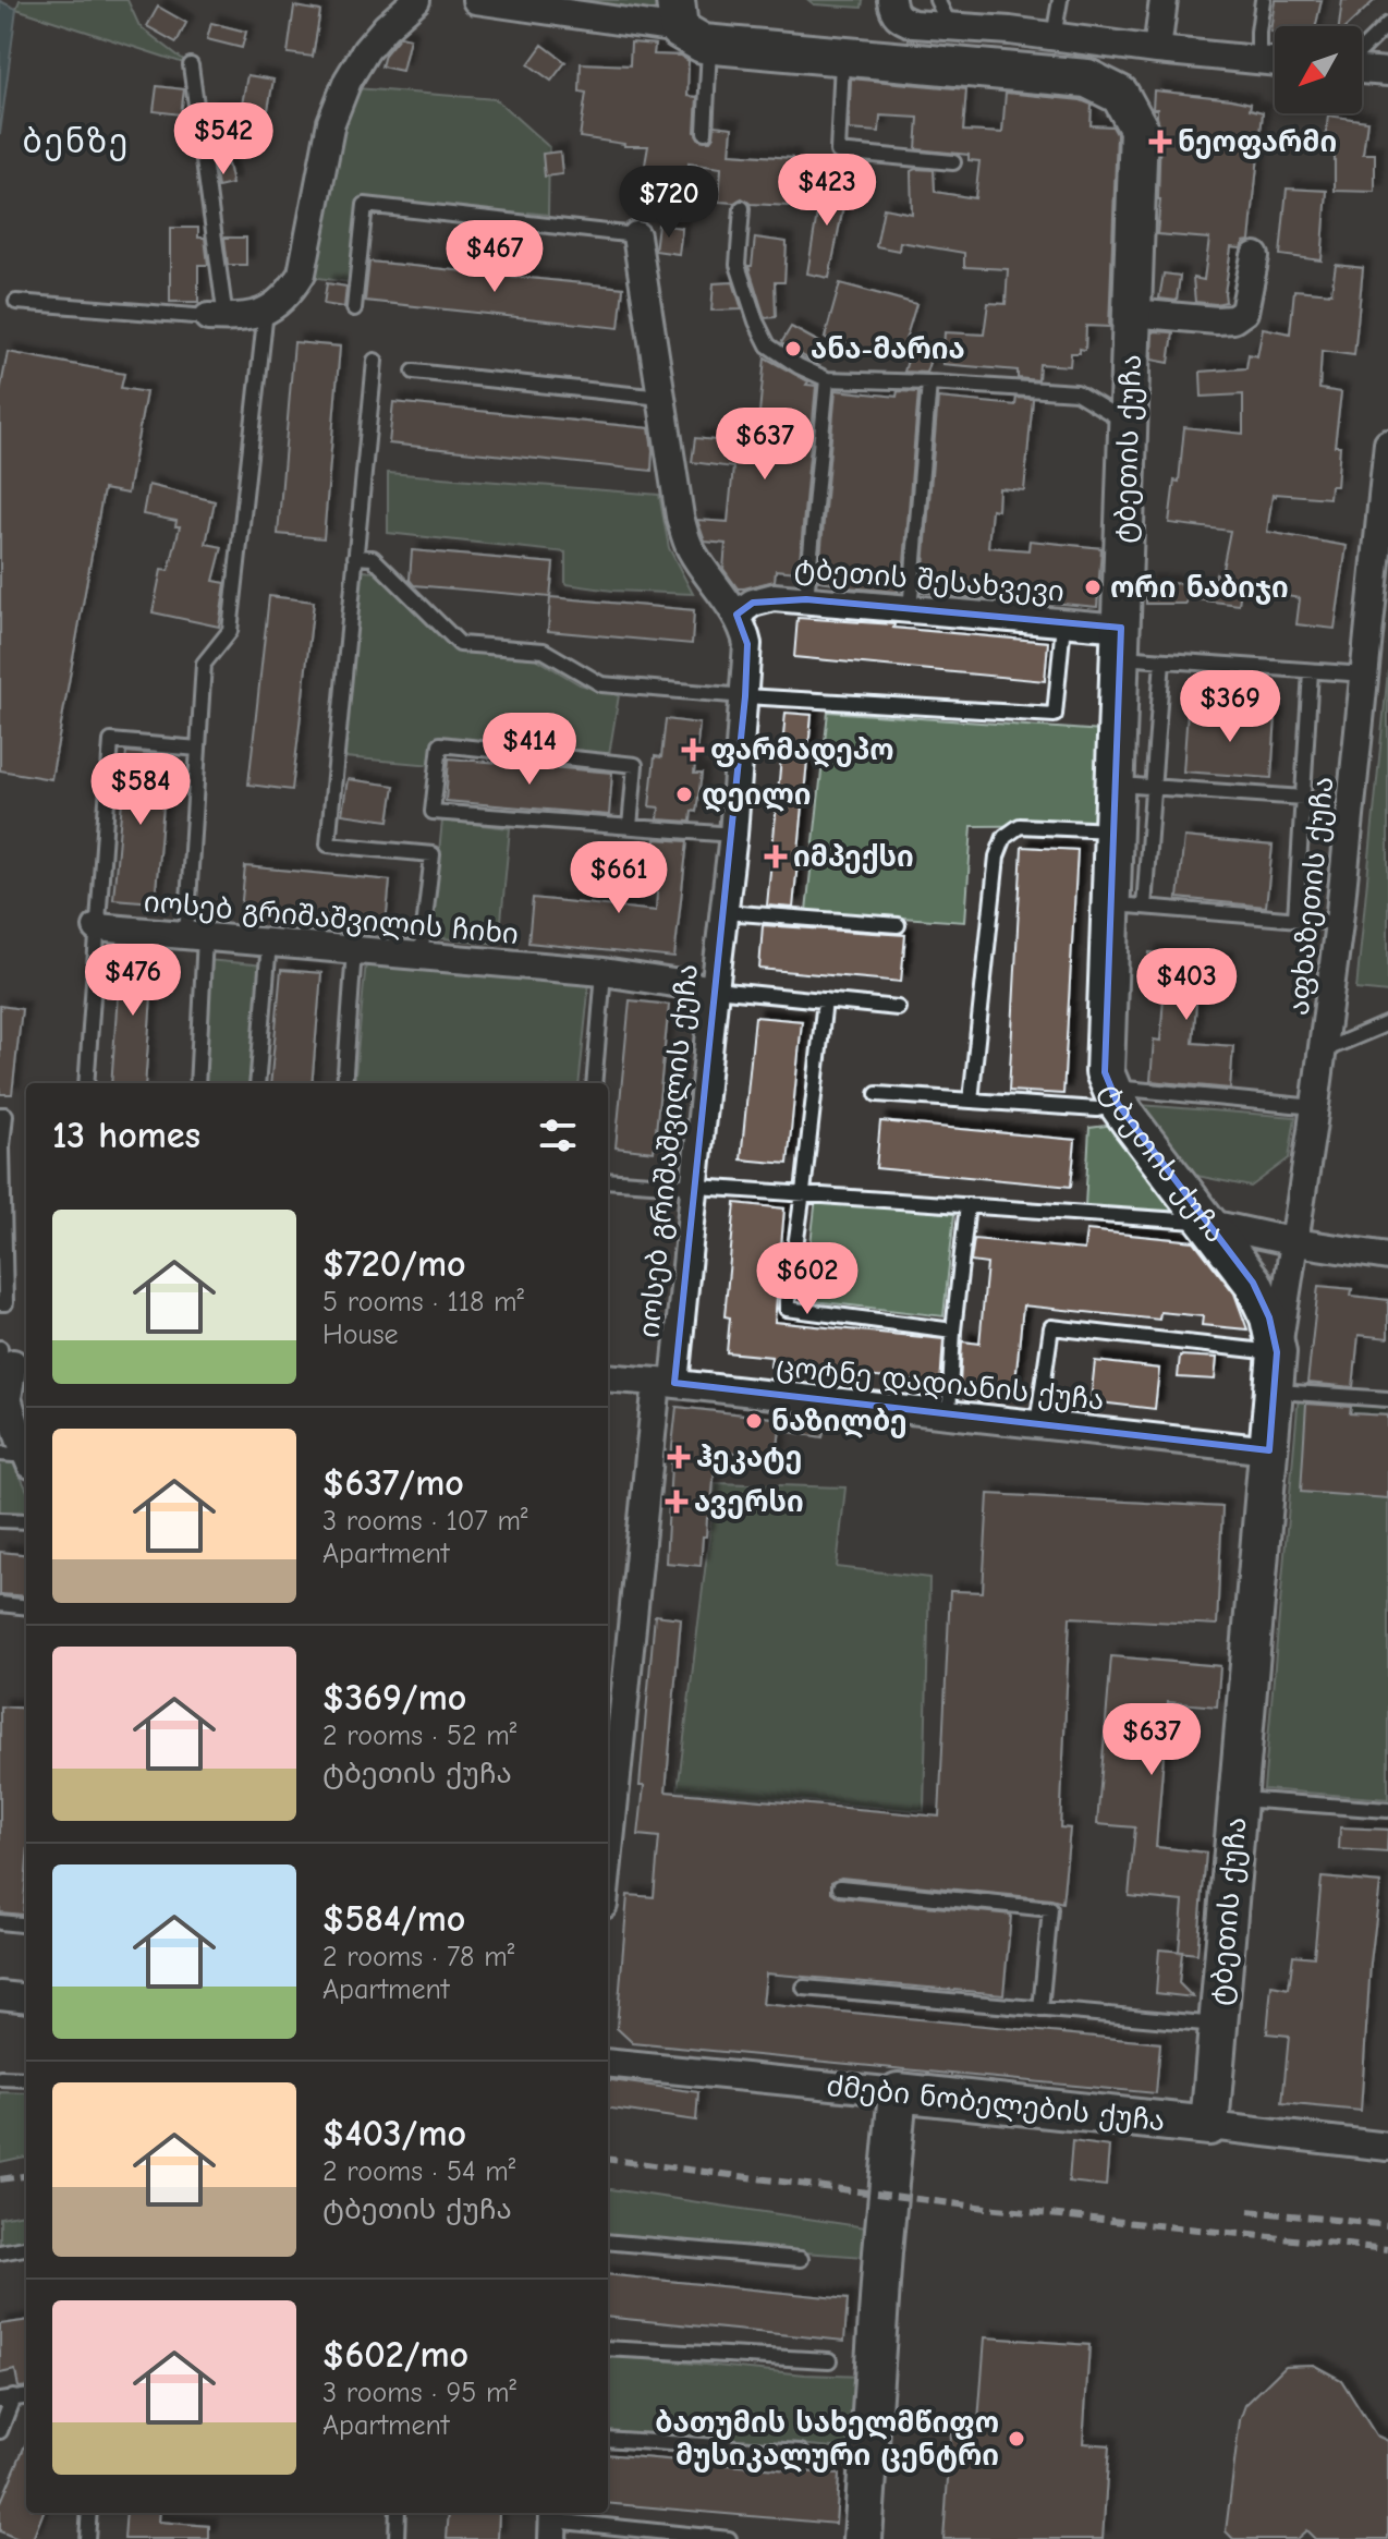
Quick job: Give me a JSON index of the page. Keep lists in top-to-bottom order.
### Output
{
  "streets": {
    "street": [
      "ტბეთის ქუჩა",
      "ტბეთის შესახვევი",
      "აფხაზეთის ქუჩა",
      "იოსებ გრიშაშვილის ჩიხი",
      "იოსებ გრიშაშვილის ქუჩა",
      "ცოტნე დადიანის ქუჩა",
      "ძმები ნობელების ქუჩა"
    ]
  },
  "crossings": [
    ["ტბეთის ქუჩა", "ტბეთის შესახვევი"],
    ["ტბეთის ქუჩა", "აფხაზეთის ქუჩა"],
    ["ტბეთის ქუჩა", "ცოტნე დადიანის ქუჩა"],
    ["ტბეთის ქუჩა", "ძმები ნობელების ქუჩა"],
    ["ტბეთის შესახვევი", "იოსებ გრიშაშვილის ქუჩა"],
    ["იოსებ გრიშაშვილის ჩიხი", "იოსებ გრიშაშვილის ქუჩა"],
    ["იოსებ გრიშაშვილის ქუჩა", "ცოტნე დადიანის ქუჩა"]
  ],
  "districts": ["ბენზე"],
  "places": {
    "health": [
      "ნეოფარმი",
      "ფარმადეპო",
      "იმპექსი",
      "ჰეკატე",
      "ავერსი"
    ],
    "other": [
      "ანა-მარია",
      "ორი ნაბიჯი",
      "დეილი",
      "ნაზილბე",
      "ბათუმის სახელმწიფო მუსიკალური ცენტრი"
    ]
  },
  "north": "bottom left",
  "page": {
    "price": [
      "$542",
      "$423",
      "$720",
      "$467",
      "$637",
      "$369",
      "$414",
      "$584",
      "$661",
      "$476",
      "$403",
      "$602",
      "$637"
    ],
    "heading": "13 homes",
    "list": [
      {
        "name": "$720/mo",
        "note": "5 rooms · 118 m² · House"
      },
      {
        "name": "$637/mo",
        "note": "3 rooms · 107 m² · Apartment"
      },
      {
        "name": "$369/mo",
        "note": "2 rooms · 52 m² · ტბეთის ქუჩა"
      },
      {
        "name": "$584/mo",
        "note": "2 rooms · 78 m² · Apartment"
      },
      {
        "name": "$403/mo",
        "note": "2 rooms · 54 m² · ტბეთის ქუჩა"
      },
      {
        "name": "$602/mo",
        "note": "3 rooms · 95 m² · Apartment"
      }
    ]
  }
}
